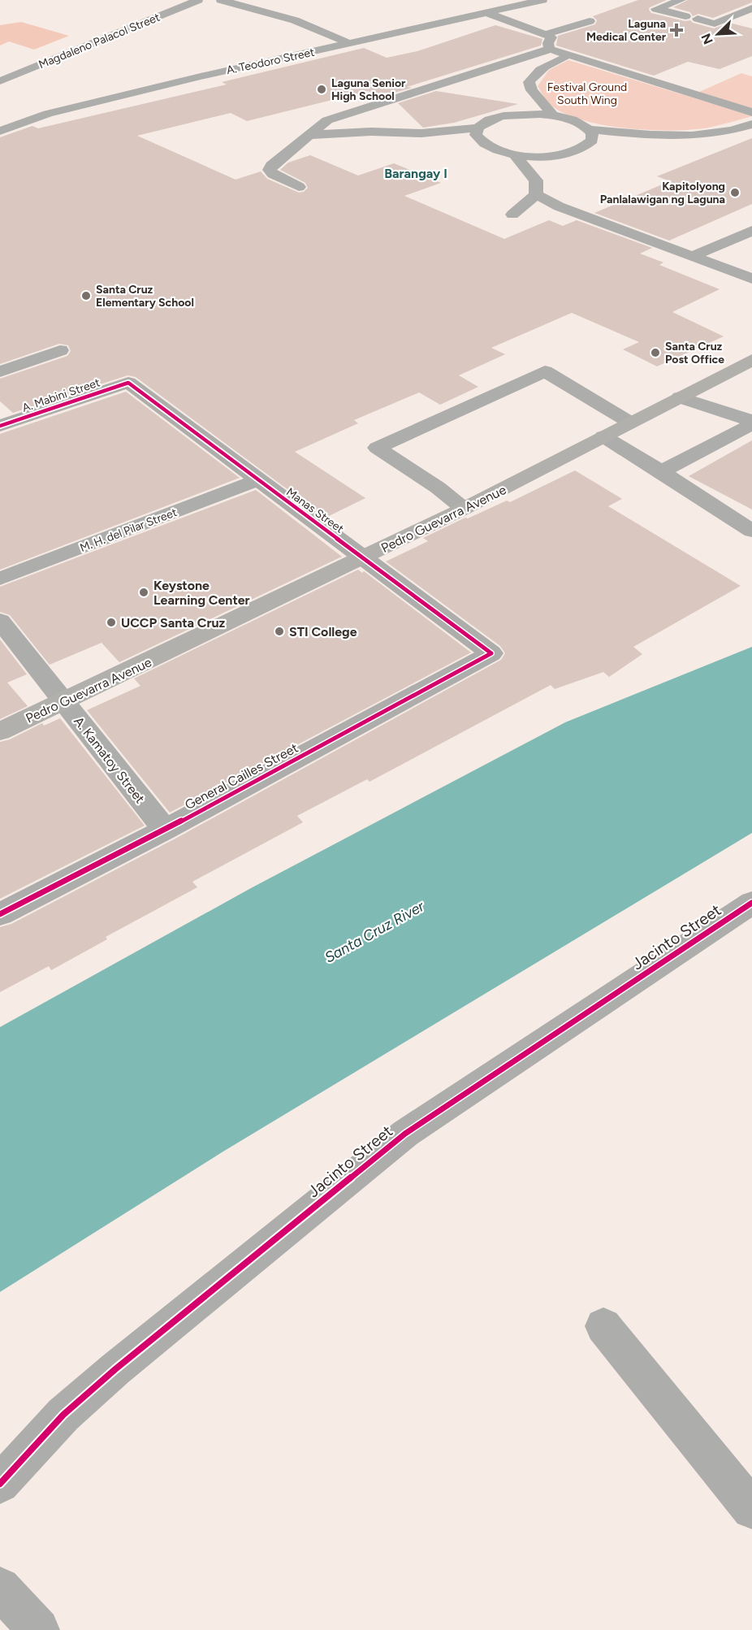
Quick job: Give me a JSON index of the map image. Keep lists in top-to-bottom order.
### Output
{
  "streets": {
    "main road": ["Pedro Guevarra Avenue"],
    "street": [
      "Magdaleno Palacol Street",
      "A. Teodoro Street",
      "A. Mabini Street",
      "Manas Street",
      "M. H. del Pilar Street",
      "A. Kamatoy Street",
      "General Cailles Street",
      "Jacinto Street"
    ]
  },
  "crossings": [
    ["A. Mabini Street", "Manas Street"],
    ["Manas Street", "Pedro Guevarra Avenue"],
    ["Manas Street", "M. H. del Pilar Street"],
    ["Manas Street", "General Cailles Street"],
    ["Pedro Guevarra Avenue", "A. Kamatoy Street"],
    ["A. Kamatoy Street", "General Cailles Street"]
  ],
  "districts": ["Barangay I"],
  "water": ["Santa Cruz River"],
  "parks": ["Festival Ground South Wing"],
  "places": {
    "health": ["Laguna Medical Center"],
    "other": [
      "Laguna Senior High School",
      "Kapitolyong Panlalawigan ng Laguna",
      "Santa Cruz Elementary School",
      "Santa Cruz Post Office",
      "Keystone Learning Center",
      "UCCP Santa Cruz",
      "STI College"
    ]
  },
  "north": "bottom left"
}
